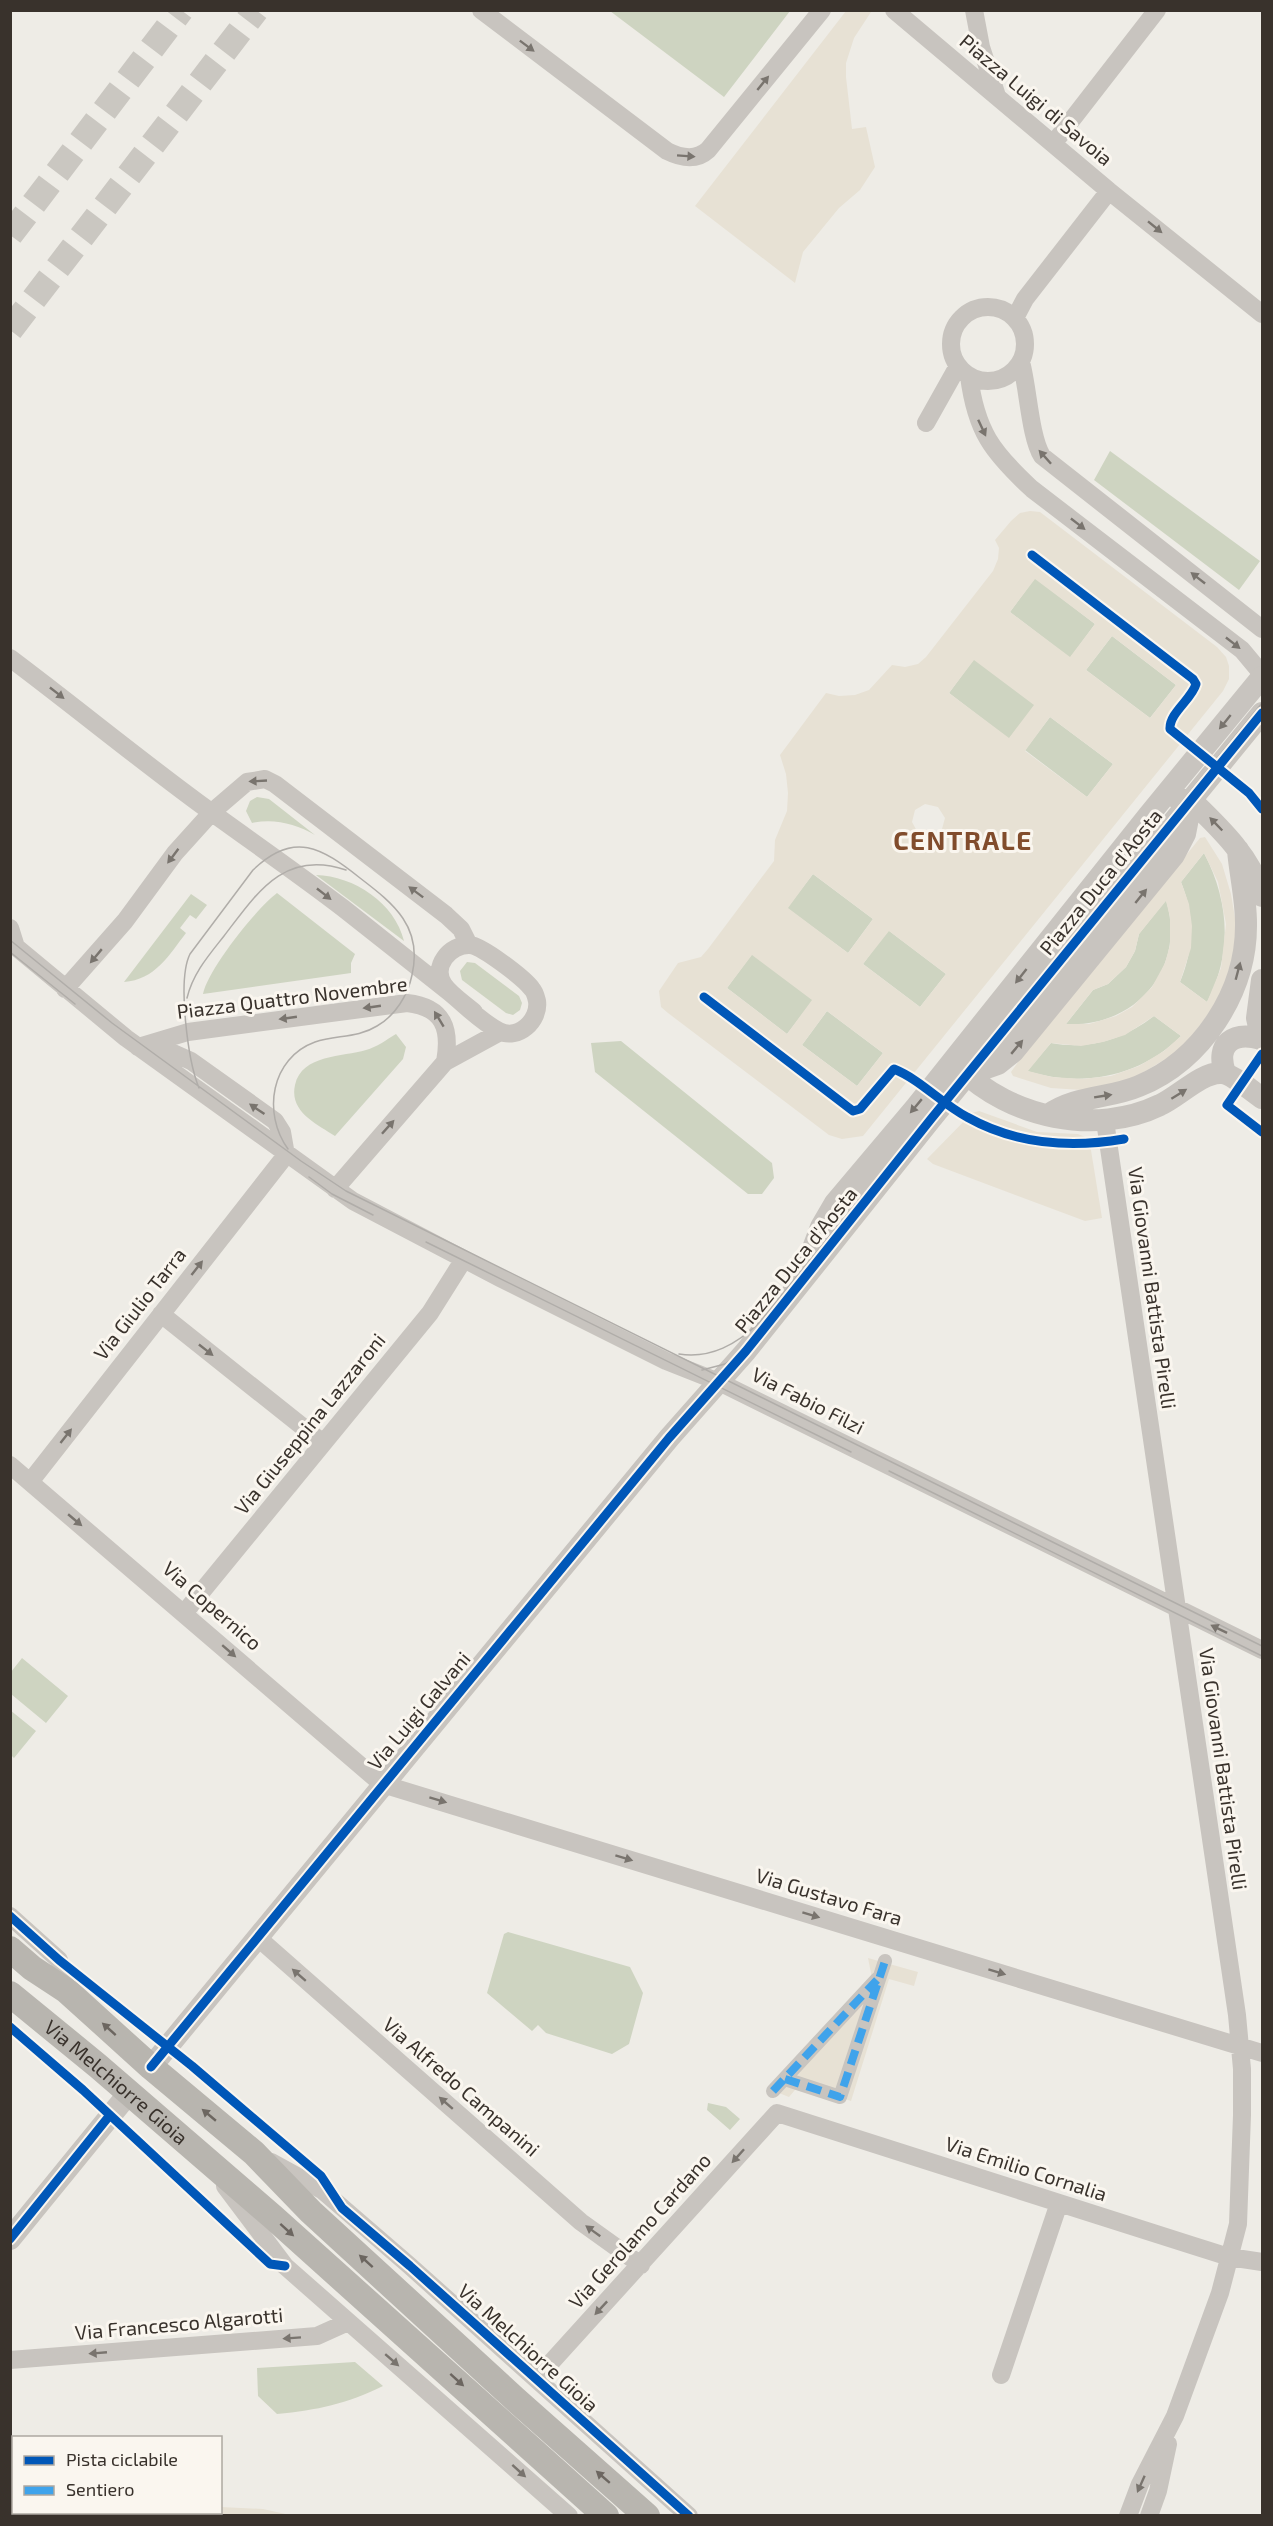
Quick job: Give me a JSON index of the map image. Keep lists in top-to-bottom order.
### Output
{
  "streets": {
    "main road": ["Via Luigi Galvani", "Via Melchiorre Gioia"],
    "street": [
      "Piazza Luigi di Savoia",
      "Piazza Duca d'Aosta",
      "Piazza Quattro Novembre",
      "Via Giovanni Battista Pirelli",
      "Via Giulio Tarra",
      "Via Fabio Filzi",
      "Via Giuseppina Lazzaroni",
      "Via Copernico",
      "Via Gustavo Fara",
      "Via Alfredo Campanini",
      "Via Emilio Cornalia",
      "Via Gerolamo Cardano",
      "Via Francesco Algarotti"
    ]
  },
  "crossings": [
    ["Piazza Luigi di Savoia", "Piazza Duca d'Aosta"],
    ["Piazza Duca d'Aosta", "Via Fabio Filzi"],
    ["Piazza Duca d'Aosta", "Via Luigi Galvani"],
    ["Via Giovanni Battista Pirelli", "Via Fabio Filzi"],
    ["Via Giovanni Battista Pirelli", "Via Gustavo Fara"],
    ["Via Giovanni Battista Pirelli", "Via Emilio Cornalia"],
    ["Via Giulio Tarra", "Via Copernico"],
    ["Via Fabio Filzi", "Via Giuseppina Lazzaroni"],
    ["Via Fabio Filzi", "Via Luigi Galvani"],
    ["Via Giuseppina Lazzaroni", "Via Copernico"],
    ["Via Copernico", "Via Luigi Galvani"],
    ["Via Copernico", "Via Gustavo Fara"],
    ["Via Luigi Galvani", "Via Gustavo Fara"],
    ["Via Luigi Galvani", "Via Melchiorre Gioia"],
    ["Via Luigi Galvani", "Via Alfredo Campanini"],
    ["Via Melchiorre Gioia", "Via Gerolamo Cardano"],
    ["Via Melchiorre Gioia", "Via Francesco Algarotti"],
    ["Via Alfredo Campanini", "Via Gerolamo Cardano"],
    ["Via Emilio Cornalia", "Via Gerolamo Cardano"]
  ],
  "one_way": [
    "Via Giulio Tarra",
    "Via Copernico",
    "Via Gustavo Fara",
    "Via Alfredo Campanini",
    "Via Gerolamo Cardano",
    "Via Francesco Algarotti"
  ],
  "districts": ["CENTRALE"],
  "legend": ["Pista ciclabile", "Sentiero"]
}
